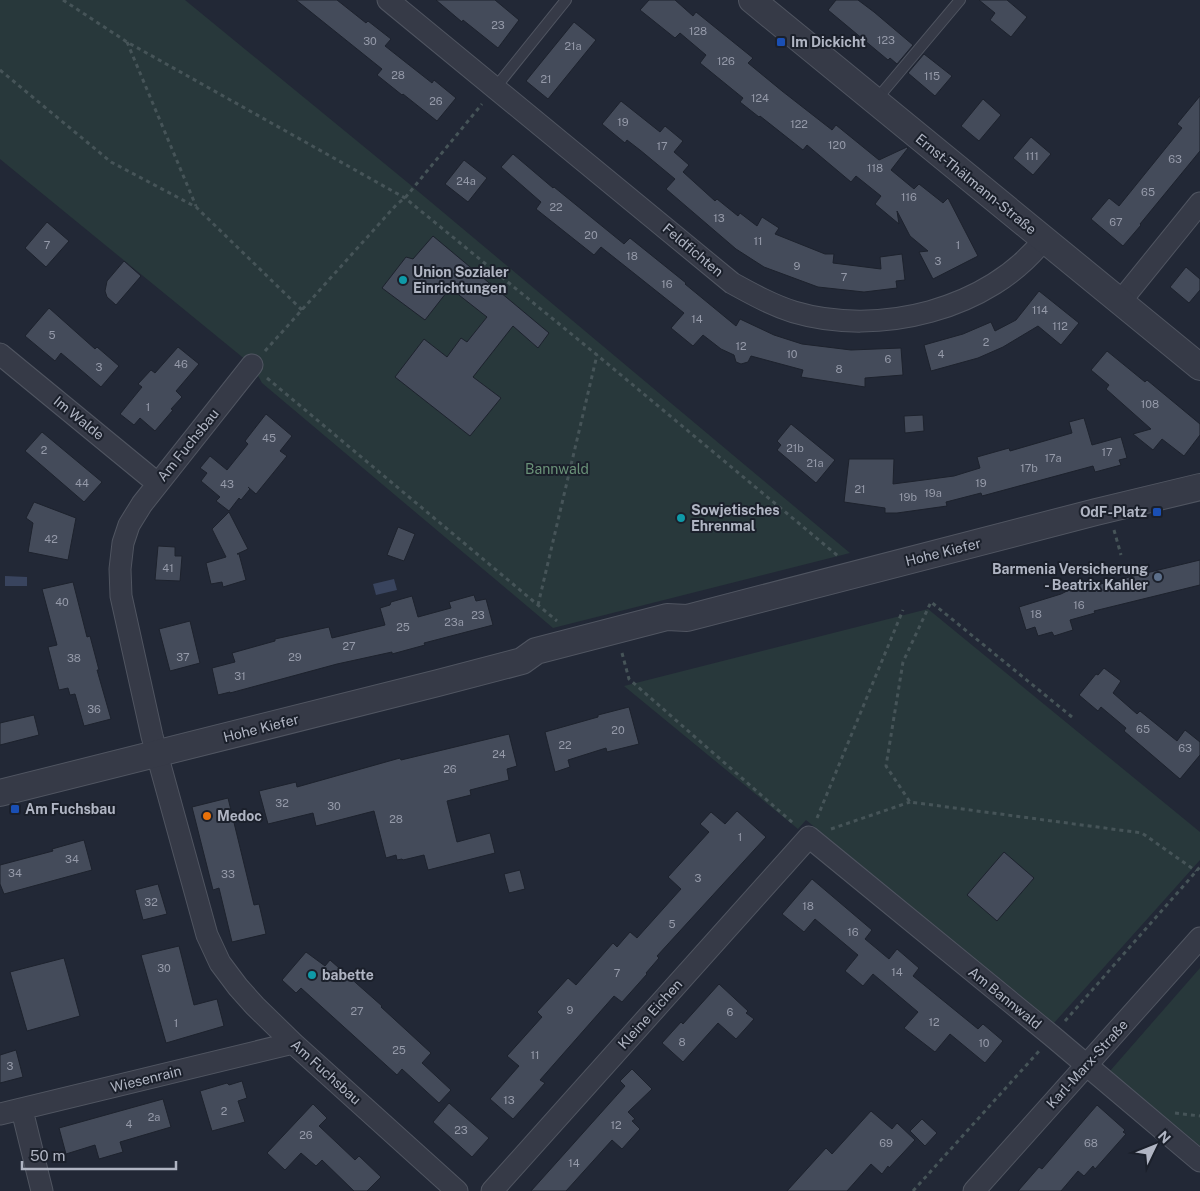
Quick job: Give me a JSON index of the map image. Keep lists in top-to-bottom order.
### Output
{
  "streets": {
    "street": [
      "Ernst-Thälmann-Straße",
      "Feldfichten",
      "Im Walde",
      "Am Fuchsbau",
      "Hohe Kiefer",
      "Am Bannwald",
      "Kleine Eichen",
      "Karl-Marx-Straße",
      "Wiesenrain"
    ]
  },
  "crossings": [
    ["Ernst-Thälmann-Straße", "Feldfichten"],
    ["Im Walde", "Am Fuchsbau"],
    ["Am Fuchsbau", "Hohe Kiefer"],
    ["Am Fuchsbau", "Wiesenrain"],
    ["Am Bannwald", "Kleine Eichen"],
    ["Am Bannwald", "Karl-Marx-Straße"]
  ],
  "parks": ["Bannwald"],
  "places": {
    "transit": ["Im Dickicht", "OdF-Platz", "Am Fuchsbau"],
    "other": [
      "Union Sozialer Einrichtungen",
      "Sowjetisches Ehrenmal",
      "Barmenia Versicherung - Beatrix Kahler",
      "Medoc",
      "babette"
    ]
  },
  "house_numbers": [
    "23",
    "128",
    "123",
    "30",
    "21a",
    "126",
    "28",
    "115",
    "21",
    "124",
    "26",
    "19",
    "122",
    "120",
    "17",
    "111",
    "63",
    "118",
    "24a",
    "65",
    "116",
    "22",
    "13",
    "67",
    "20",
    "11",
    "7",
    "1",
    "18",
    "3",
    "9",
    "7",
    "16",
    "114",
    "14",
    "112",
    "5",
    "2",
    "12",
    "10",
    "4",
    "6",
    "46",
    "3",
    "8",
    "108",
    "1",
    "45",
    "21b",
    "2",
    "17",
    "17a",
    "21a",
    "17b",
    "44",
    "19",
    "43",
    "21",
    "19a",
    "19b",
    "42",
    "41",
    "40",
    "16",
    "18",
    "23",
    "23a",
    "25",
    "27",
    "37",
    "29",
    "38",
    "31",
    "36",
    "65",
    "20",
    "22",
    "63",
    "24",
    "26",
    "32",
    "30",
    "28",
    "1",
    "34",
    "34",
    "33",
    "3",
    "32",
    "18",
    "5",
    "16",
    "30",
    "14",
    "7",
    "9",
    "27",
    "6",
    "12",
    "1",
    "8",
    "10",
    "25",
    "11",
    "3",
    "13",
    "2",
    "2a",
    "4",
    "12",
    "23",
    "26",
    "69",
    "68",
    "14"
  ],
  "scale_bar": "50 m",
  "north": "top right"
}
